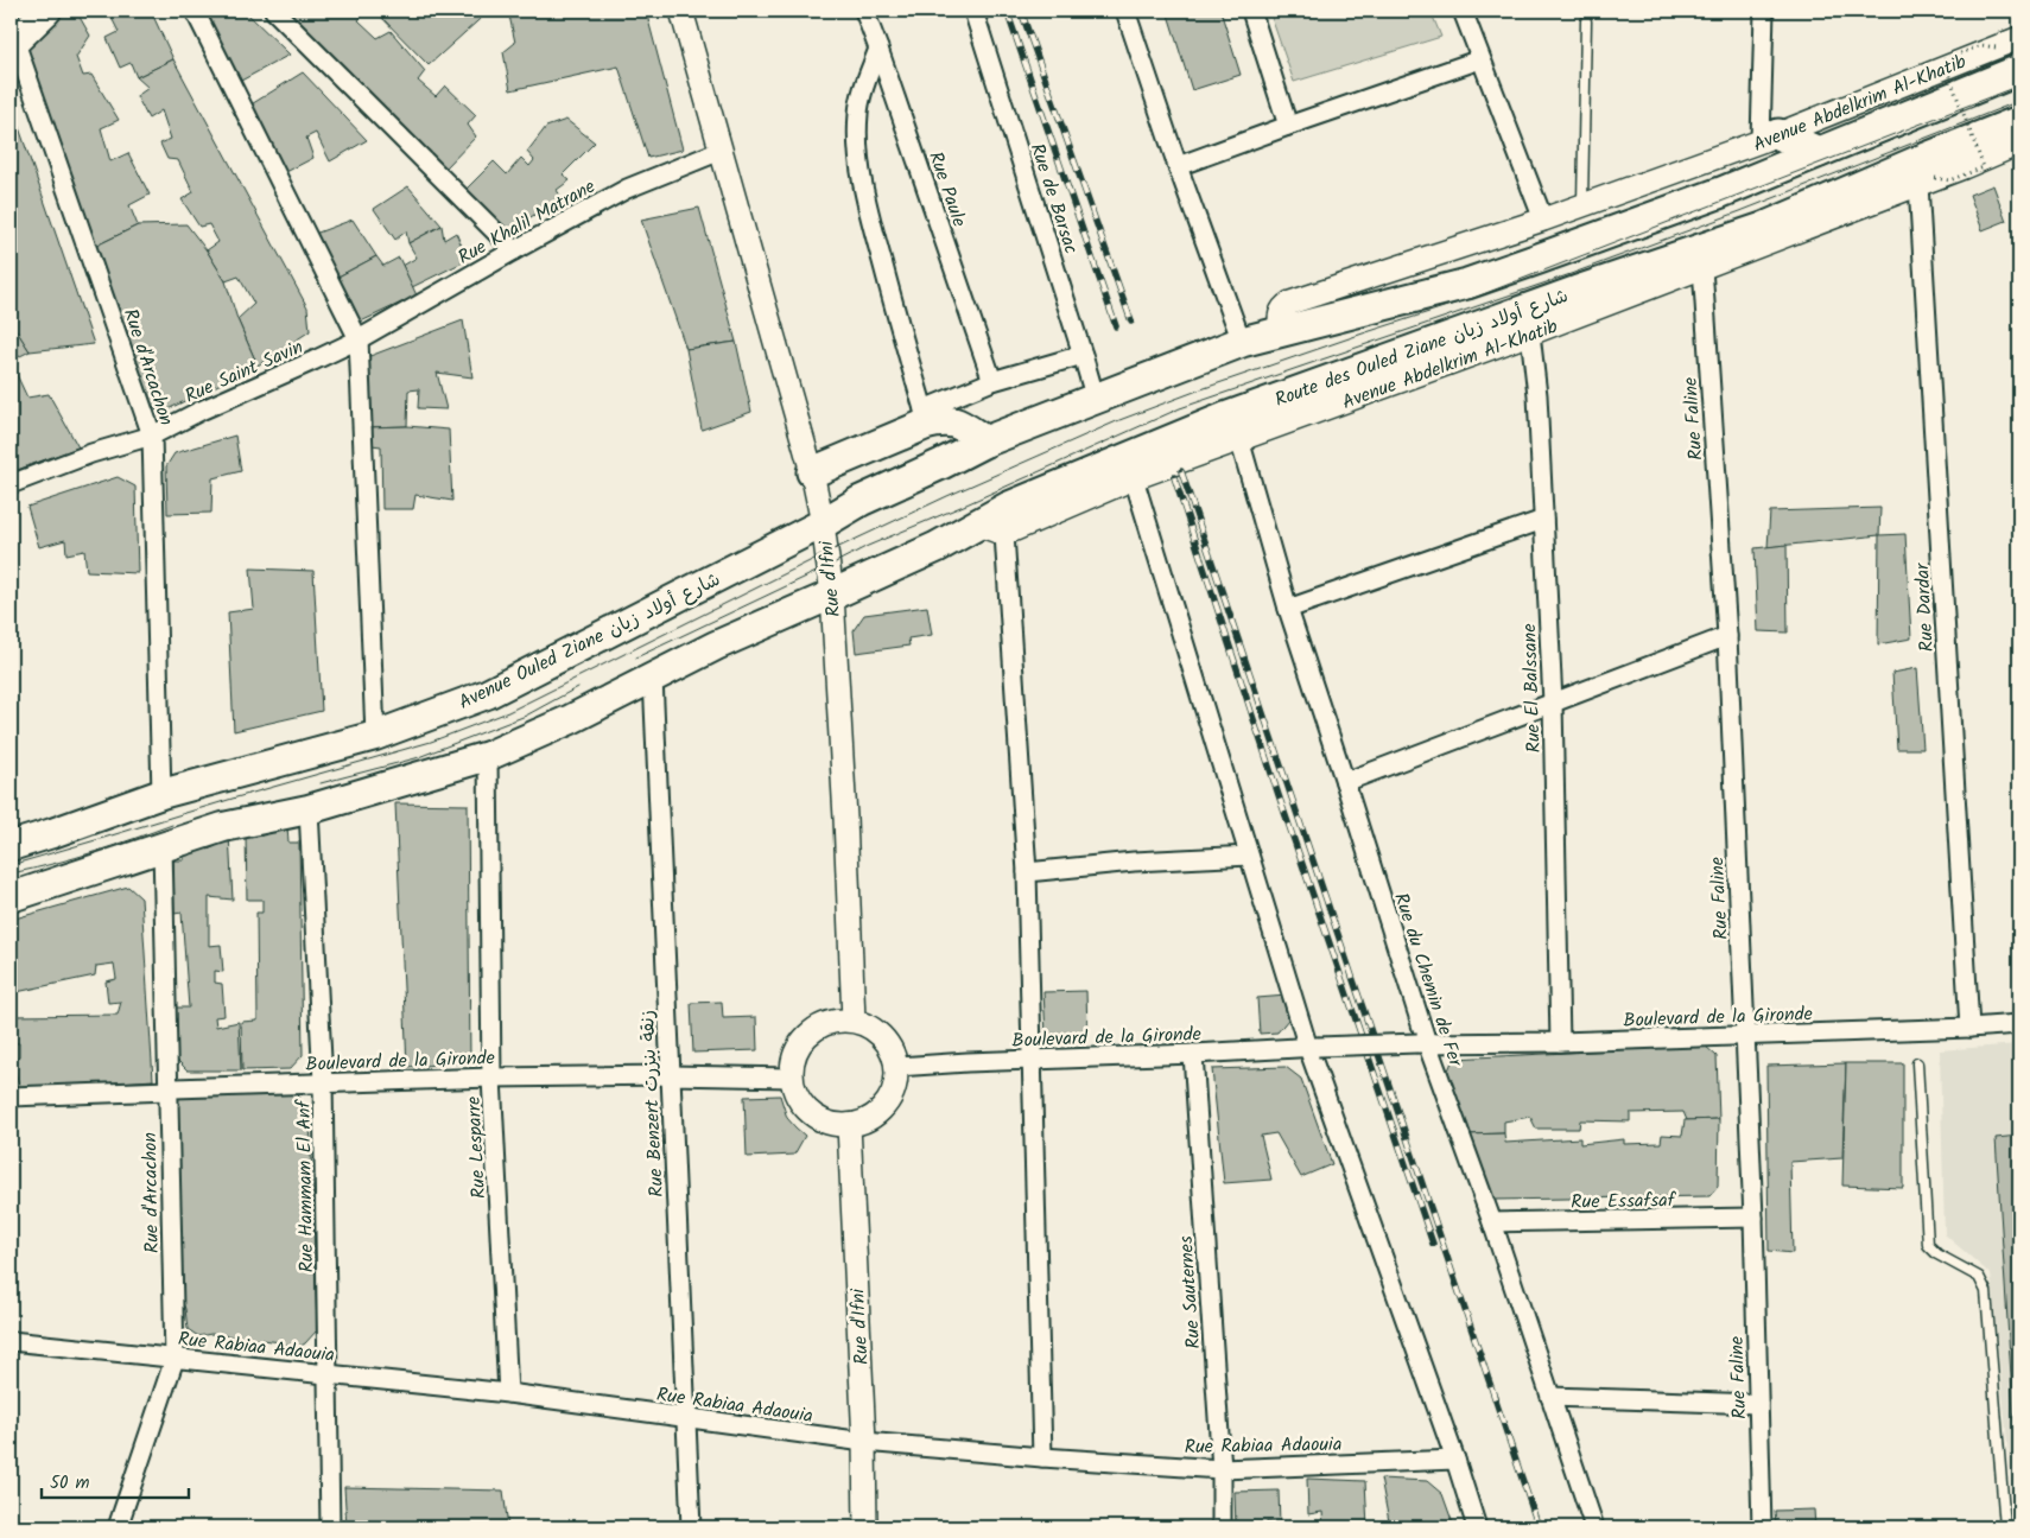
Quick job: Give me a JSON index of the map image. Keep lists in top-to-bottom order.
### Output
{
  "streets": {
    "highway": ["Route des Ouled Ziane شارع أولاد زيان", "Avenue Ouled Ziane شارع أولاد زيان"],
    "street": [
      "Avenue Abdelkrim Al-Khatib",
      "Rue Paule",
      "Rue de Barsac",
      "Rue Khalil Matrane",
      "Rue d'Arcachon",
      "Rue Saint Savin",
      "Rue Faline",
      "Rue d'Ifni",
      "Rue Dardar",
      "Rue El Balssane",
      "Rue du Chemin de Fer",
      "Boulevard de la Gironde",
      "Rue Benzert زنقة بنزرت",
      "Rue Lesparre",
      "Rue Hammam El Anf",
      "Rue Essafsaf",
      "Rue Sauternes",
      "Rue Rabiaa Adaouia"
    ]
  },
  "crossings": [
    ["Avenue Abdelkrim Al-Khatib", "Route des Ouled Ziane شارع أولاد زيان"],
    ["Avenue Abdelkrim Al-Khatib", "Rue Faline"],
    ["Avenue Abdelkrim Al-Khatib", "Rue Dardar"],
    ["Avenue Abdelkrim Al-Khatib", "Rue El Balssane"],
    ["Avenue Abdelkrim Al-Khatib", "Rue du Chemin de Fer"],
    ["Rue Khalil Matrane", "Rue Saint Savin"],
    ["Rue Khalil Matrane", "Rue d'Ifni"],
    ["Route des Ouled Ziane شارع أولاد زيان", "Rue d'Ifni"],
    ["Rue d'Arcachon", "Rue Saint Savin"],
    ["Rue d'Arcachon", "Avenue Ouled Ziane شارع أولاد زيان"],
    ["Rue d'Arcachon", "Boulevard de la Gironde"],
    ["Rue d'Arcachon", "Rue Rabiaa Adaouia"],
    ["Rue Faline", "Boulevard de la Gironde"],
    ["Rue Faline", "Rue Essafsaf"],
    ["Rue d'Ifni", "Avenue Ouled Ziane شارع أولاد زيان"],
    ["Rue d'Ifni", "Boulevard de la Gironde"],
    ["Rue d'Ifni", "Rue Rabiaa Adaouia"],
    ["Rue Dardar", "Boulevard de la Gironde"],
    ["Rue El Balssane", "Boulevard de la Gironde"],
    ["Rue du Chemin de Fer", "Boulevard de la Gironde"],
    ["Rue du Chemin de Fer", "Rue Essafsaf"],
    ["Boulevard de la Gironde", "Rue Benzert زنقة بنزرت"],
    ["Boulevard de la Gironde", "Rue Lesparre"],
    ["Boulevard de la Gironde", "Rue Hammam El Anf"],
    ["Boulevard de la Gironde", "Rue Sauternes"],
    ["Rue Benzert زنقة بنزرت", "Rue Rabiaa Adaouia"],
    ["Rue Lesparre", "Rue Rabiaa Adaouia"],
    ["Rue Hammam El Anf", "Rue Rabiaa Adaouia"],
    ["Rue Sauternes", "Rue Rabiaa Adaouia"]
  ],
  "scale_bar": "50 m"
}
